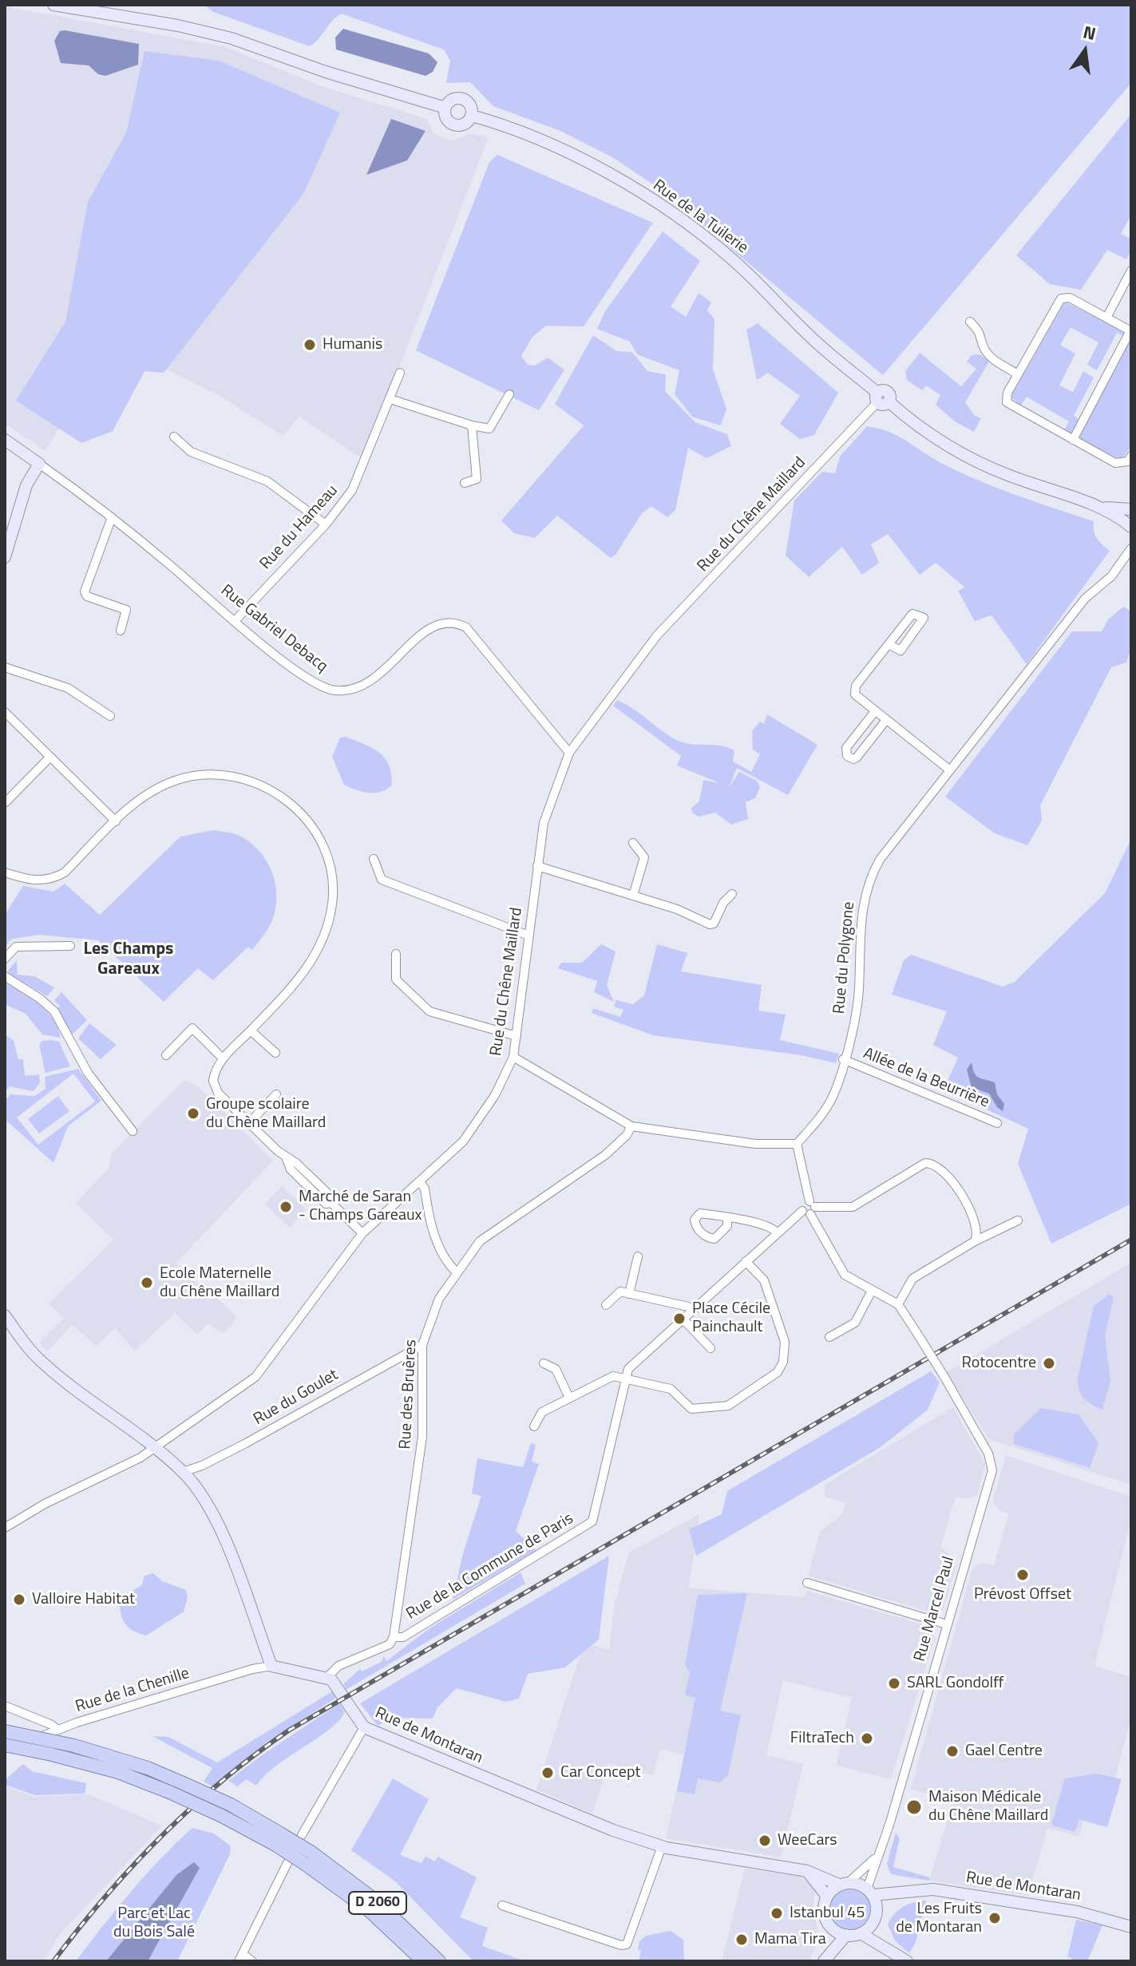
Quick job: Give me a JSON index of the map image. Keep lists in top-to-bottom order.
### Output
{
  "streets": {
    "main road": ["D 2060"],
    "street": [
      "Rue de la Tuilerie",
      "Rue du Chêne Maillard",
      "Rue du Hameau",
      "Rue Gabriel Debacq",
      "Rue du Polygone",
      "Allée de la Beurrière",
      "Rue des Bruères",
      "Rue du Goulet",
      "Rue de la Commune de Paris",
      "Rue Marcel Paul",
      "Rue de la Chenille",
      "Rue de Montaran"
    ]
  },
  "crossings": [
    ["Rue de la Tuilerie", "Rue du Chêne Maillard"],
    ["Rue du Chêne Maillard", "Rue Gabriel Debacq"],
    ["Rue du Hameau", "Rue Gabriel Debacq"],
    ["Rue du Polygone", "Allée de la Beurrière"],
    ["Rue des Bruères", "Rue du Goulet"],
    ["Rue des Bruères", "Rue de la Commune de Paris"],
    ["Rue Marcel Paul", "Rue de Montaran"]
  ],
  "districts": ["Les Champs Gareaux"],
  "parks": ["Parc et Lac du Bois Salé"],
  "places": [
    "Humanis",
    "Groupe scolaire du Chène Maillard",
    "Marché de Saran - Champs Gareaux",
    "Ecole Maternelle du Chêne Maillard",
    "Place Cécile Painchault",
    "Rotocentre",
    "Prévost Offset",
    "Valloire Habitat",
    "SARL Gondolff",
    "FiltraTech",
    "Gael Centre",
    "Car Concept",
    "Maison Médicale du Chêne Maillard",
    "WeeCars",
    "Istanbul 45",
    "Les Fruits de Montaran",
    "Mama Tira"
  ],
  "north": "top"
}
